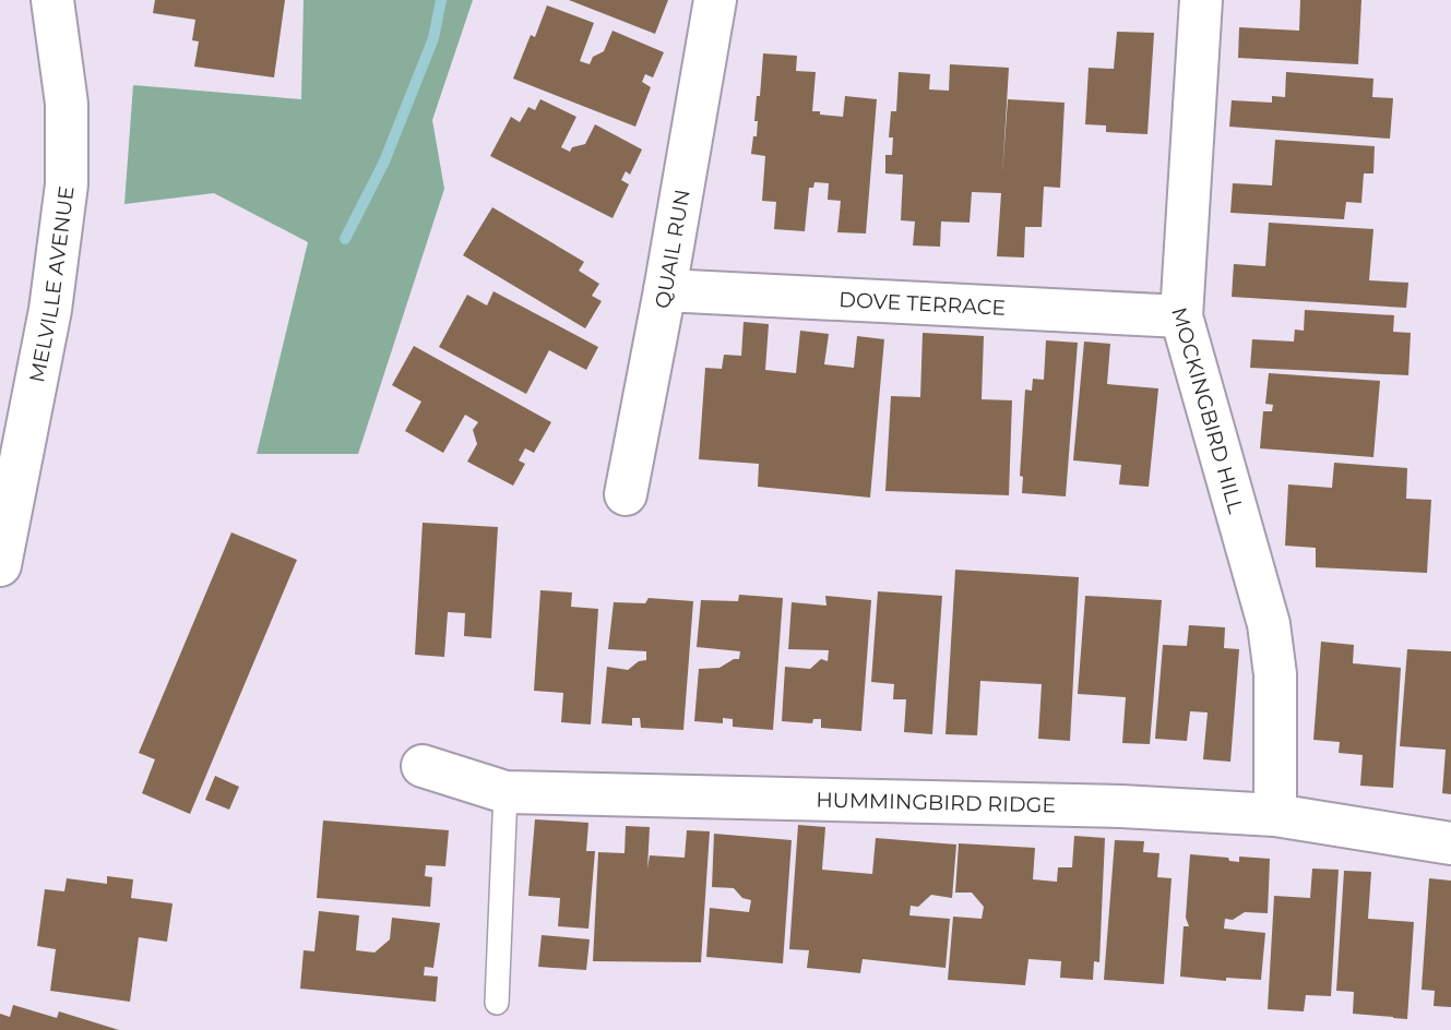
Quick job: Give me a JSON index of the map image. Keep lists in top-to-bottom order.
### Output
{
  "streets": {
    "street": [
      "QUAIL RUN",
      "MELVILLE AVENUE",
      "DOVE TERRACE",
      "MOCKINGBIRD HILL",
      "HUMMINGBIRD RIDGE"
    ]
  },
  "crossings": [
    ["QUAIL RUN", "DOVE TERRACE"],
    ["DOVE TERRACE", "MOCKINGBIRD HILL"],
    ["MOCKINGBIRD HILL", "HUMMINGBIRD RIDGE"]
  ]
}
